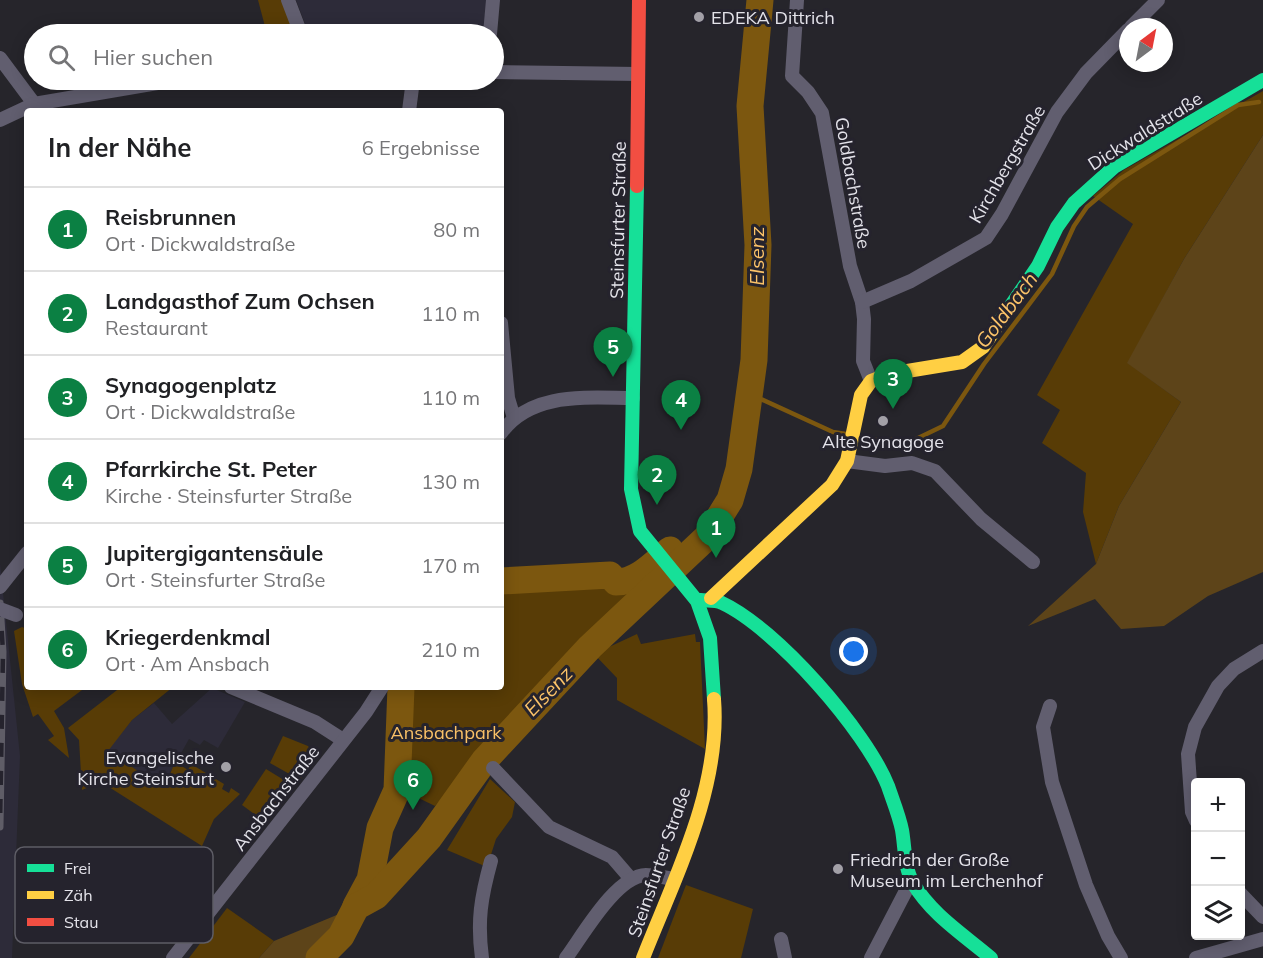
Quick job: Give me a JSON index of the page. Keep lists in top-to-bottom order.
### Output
{
  "streets": {
    "street": [
      "Dickwaldstraße",
      "Kirchbergstraße",
      "Goldbachstraße",
      "Steinsfurter Straße",
      "Ansbachstraße"
    ]
  },
  "crossings": [
    ["Dickwaldstraße", "Goldbachstraße"],
    ["Kirchbergstraße", "Goldbachstraße"]
  ],
  "water": ["Elsenz", "Goldbach"],
  "parks": ["Ansbachpark"],
  "places": [
    "EDEKA Dittrich",
    "Alte Synagoge",
    "Evangelische Kirche Steinsfurt",
    "Friedrich der Große Museum im Lerchenhof"
  ],
  "legend": ["Frei", "Zäh", "Stau"],
  "north": "top right",
  "page": {
    "search": "Hier suchen",
    "heading": ["In der Nähe", "6 Ergebnisse"],
    "list": [
      {
        "mark": "1",
        "name": "Reisbrunnen",
        "note": "Ort · Dickwaldstraße",
        "value": "80 m"
      },
      {
        "mark": "2",
        "name": "Landgasthof Zum Ochsen",
        "note": "Restaurant",
        "value": "110 m"
      },
      {
        "mark": "3",
        "name": "Synagogenplatz",
        "note": "Ort · Dickwaldstraße",
        "value": "110 m"
      },
      {
        "mark": "4",
        "name": "Pfarrkirche St. Peter",
        "note": "Kirche · Steinsfurter Straße",
        "value": "130 m"
      },
      {
        "mark": "5",
        "name": "Jupitergigantensäule",
        "note": "Ort · Steinsfurter Straße",
        "value": "170 m"
      },
      {
        "mark": "6",
        "name": "Kriegerdenkmal",
        "note": "Ort · Am Ansbach",
        "value": "210 m"
      }
    ],
    "pins": [
      "5",
      "3",
      "4",
      "2",
      "1",
      "6"
    ],
    "map_buttons": ["+", "−"]
  }
}
